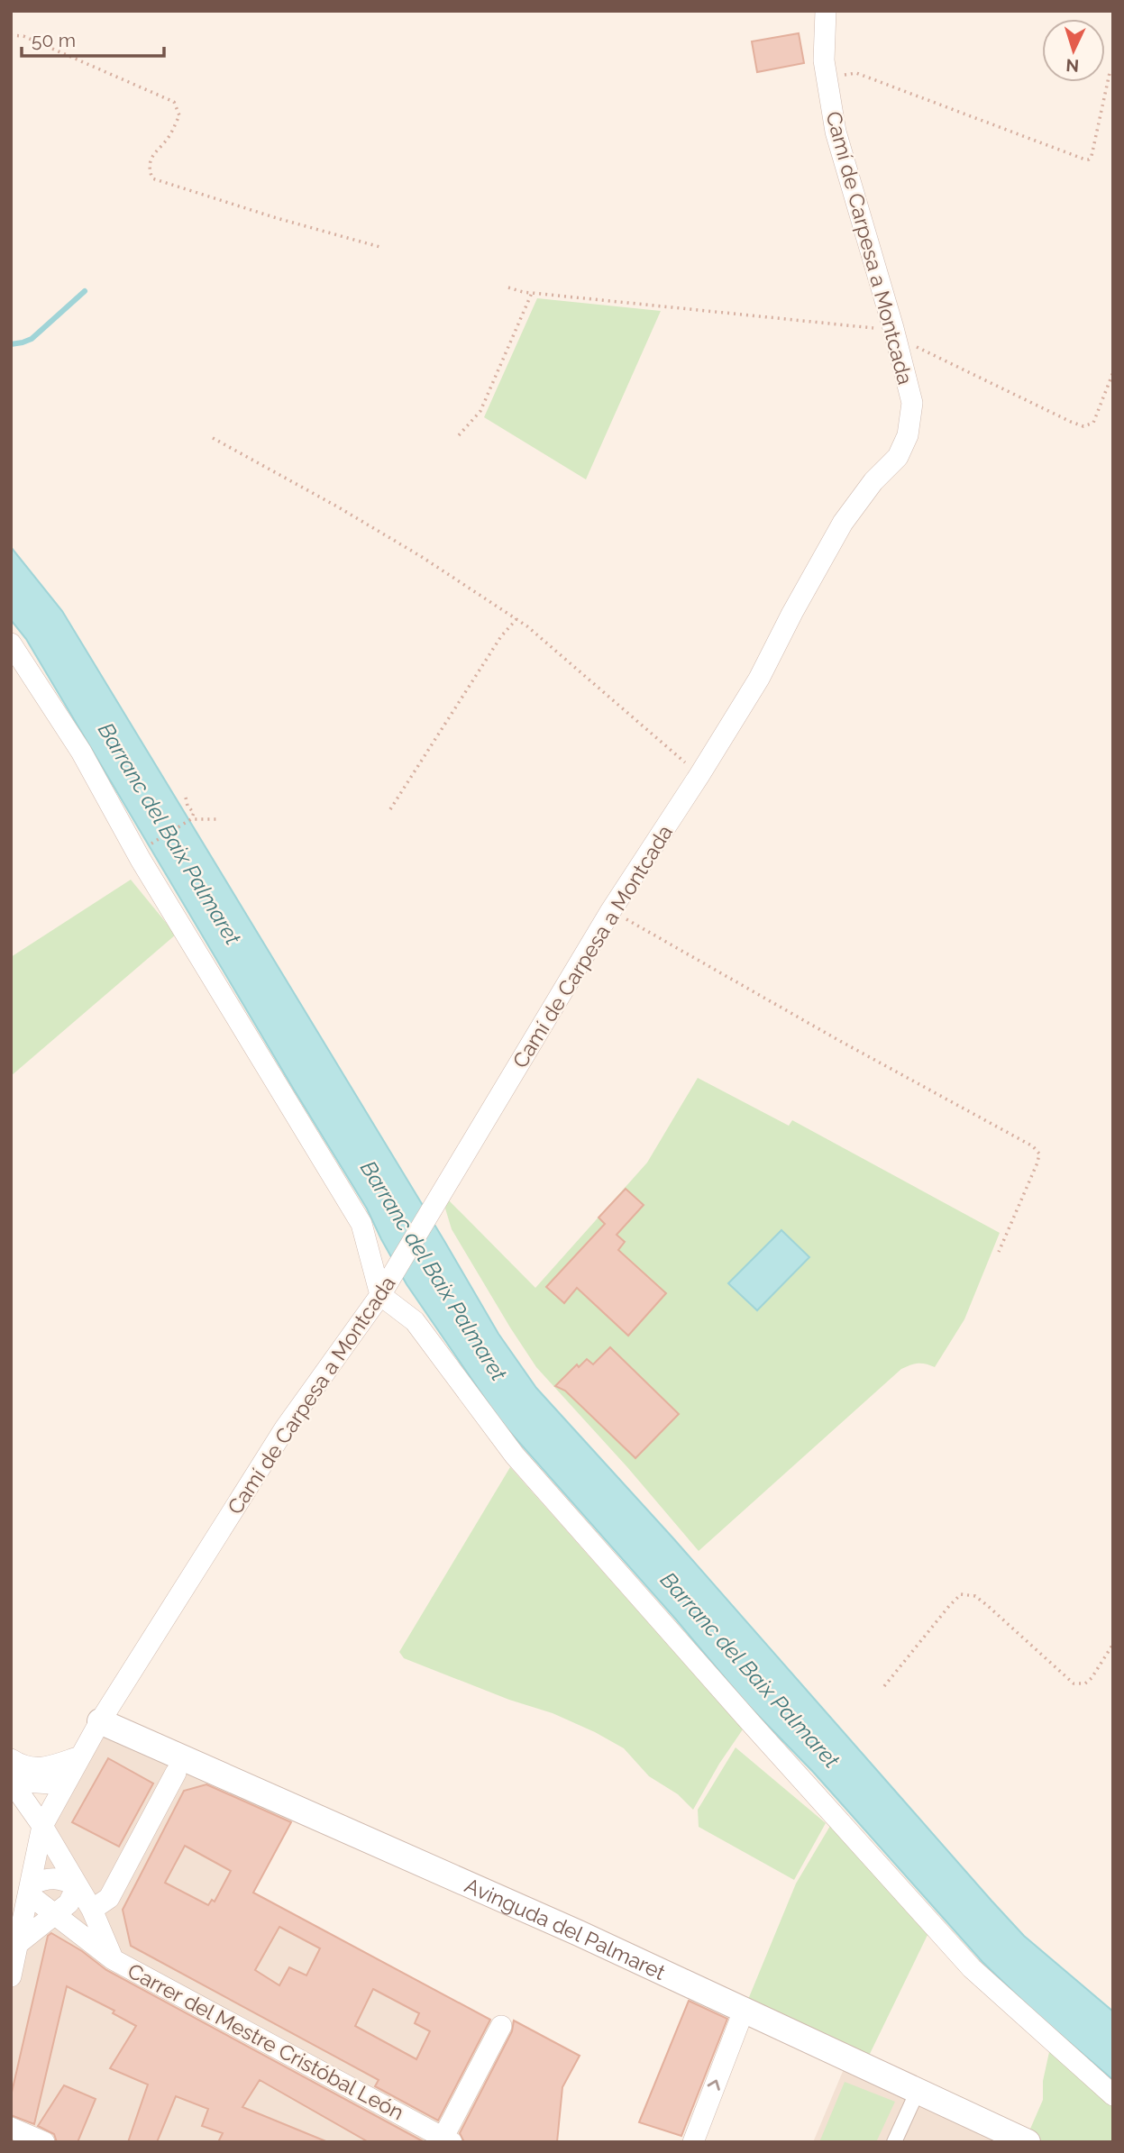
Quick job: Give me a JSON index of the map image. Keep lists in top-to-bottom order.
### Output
{
  "streets": {
    "street": ["Camí de Carpesa a Montcada", "Avinguda del Palmaret", "Carrer del Mestre Cristóbal León"]
  },
  "crossings": [
    ["Camí de Carpesa a Montcada", "Avinguda del Palmaret"],
    ["Camí de Carpesa a Montcada", "Carrer del Mestre Cristóbal León"]
  ],
  "water": ["Barranc del Baix Palmaret"],
  "scale_bar": "50 m",
  "north": "bottom"
}
